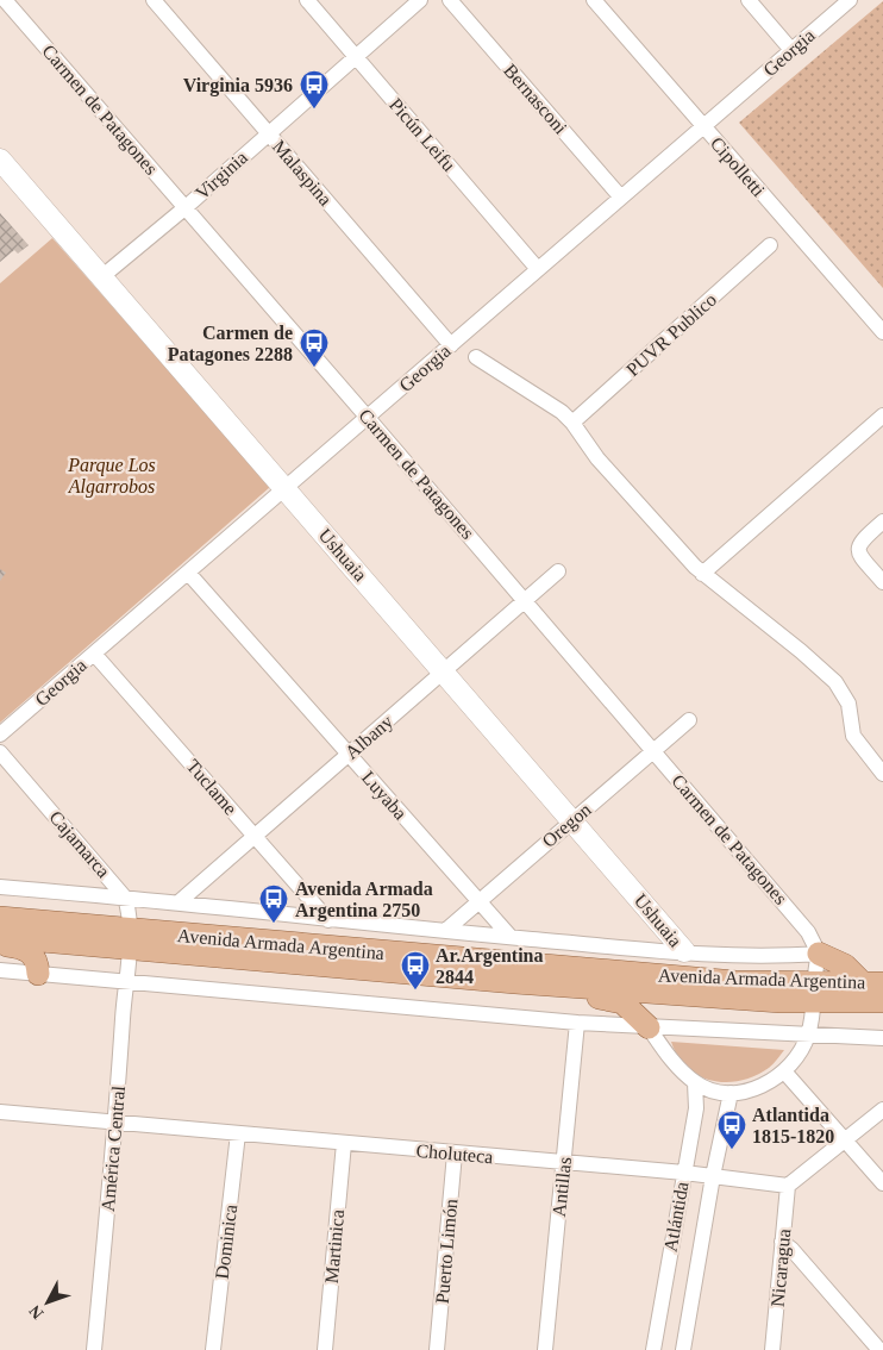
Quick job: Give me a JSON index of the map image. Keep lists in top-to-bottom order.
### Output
{
  "streets": {
    "main road": ["Ushuaia", "Avenida Armada Argentina"],
    "street": [
      "Georgia",
      "Bernasconi",
      "Carmen de Patagones",
      "Picún Leifu",
      "Cipolletti",
      "Malaspina",
      "Virginia",
      "PUVR Publico",
      "Albany",
      "Tuclame",
      "Luyaba",
      "Oregon",
      "Cajamarca",
      "América Central",
      "Choluteca",
      "Antillas",
      "Atlántida",
      "Dominica",
      "Martinica",
      "Puerto Limón",
      "Nicaragua"
    ]
  },
  "crossings": [
    ["Georgia", "Bernasconi"],
    ["Georgia", "Carmen de Patagones"],
    ["Georgia", "Picún Leifu"],
    ["Georgia", "Cipolletti"],
    ["Georgia", "Malaspina"],
    ["Georgia", "Ushuaia"],
    ["Georgia", "Tuclame"],
    ["Georgia", "Luyaba"],
    ["Carmen de Patagones", "Virginia"],
    ["Carmen de Patagones", "Albany"],
    ["Carmen de Patagones", "Oregon"],
    ["Carmen de Patagones", "Avenida Armada Argentina"],
    ["Picún Leifu", "Virginia"],
    ["Malaspina", "Virginia"],
    ["Virginia", "Ushuaia"],
    ["Ushuaia", "Albany"],
    ["Ushuaia", "Oregon"],
    ["Ushuaia", "Avenida Armada Argentina"],
    ["Albany", "Tuclame"],
    ["Albany", "Luyaba"],
    ["Albany", "Avenida Armada Argentina"],
    ["Tuclame", "Avenida Armada Argentina"],
    ["Luyaba", "Oregon"],
    ["Luyaba", "Avenida Armada Argentina"],
    ["Oregon", "Avenida Armada Argentina"],
    ["Cajamarca", "Avenida Armada Argentina"],
    ["Cajamarca", "América Central"],
    ["Avenida Armada Argentina", "América Central"],
    ["América Central", "Choluteca"],
    ["Choluteca", "Antillas"],
    ["Choluteca", "Atlántida"],
    ["Choluteca", "Dominica"],
    ["Choluteca", "Martinica"],
    ["Choluteca", "Puerto Limón"],
    ["Choluteca", "Nicaragua"]
  ],
  "parks": ["Parque Los Algarrobos"],
  "places": {
    "bus stop": [
      "Virginia 5936",
      "Carmen de Patagones 2288",
      "Avenida Armada Argentina 2750",
      "Ar.Argentina 2844",
      "Atlantida 1815-1820"
    ]
  },
  "north": "bottom left"
}
